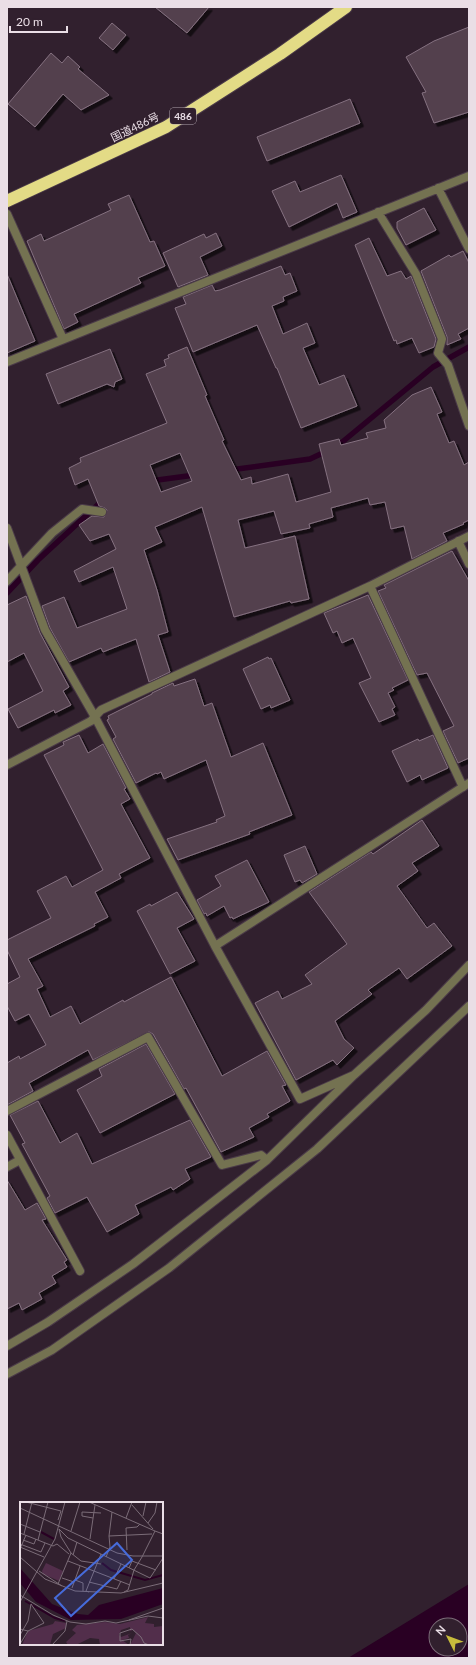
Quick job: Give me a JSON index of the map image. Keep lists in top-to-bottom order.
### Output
{
  "streets": {
    "highway": ["486", "国道486号"]
  },
  "scale_bar": "20 m",
  "north": "top left"
}
